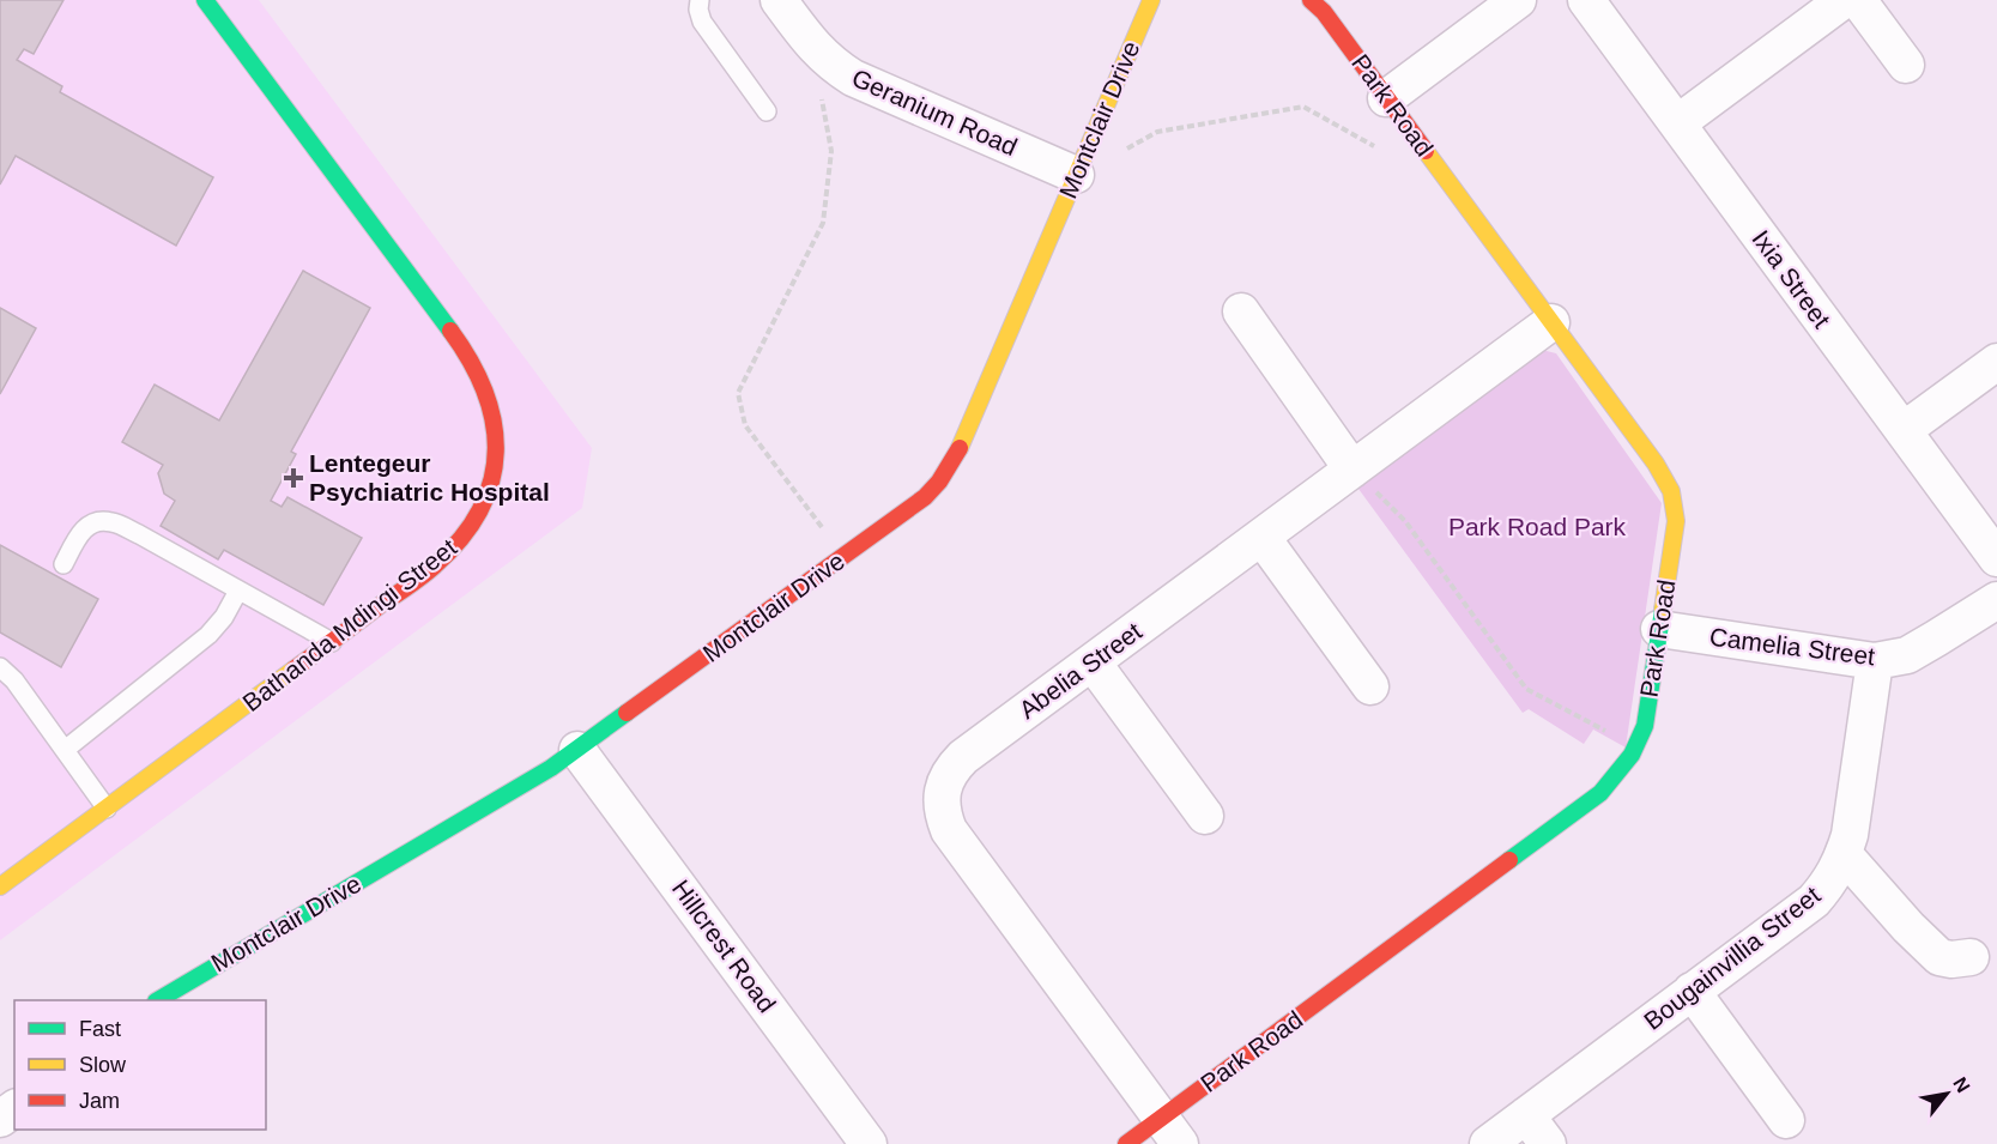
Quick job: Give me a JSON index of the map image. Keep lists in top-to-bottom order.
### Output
{
  "streets": {
    "street": [
      "Park Road",
      "Geranium Road",
      "Montclair Drive",
      "Ixia Street",
      "Bathanda Mdingi Street",
      "Camelia Street",
      "Abelia Street",
      "Hillcrest Road",
      "Bougainvillia Street"
    ]
  },
  "crossings": [
    ["Park Road", "Camelia Street"],
    ["Park Road", "Abelia Street"],
    ["Geranium Road", "Montclair Drive"],
    ["Montclair Drive", "Hillcrest Road"],
    ["Camelia Street", "Bougainvillia Street"]
  ],
  "parks": ["Park Road Park"],
  "places": {
    "health": ["Lentegeur Psychiatric Hospital"]
  },
  "legend": ["Fast", "Slow", "Jam"],
  "north": "top right"
}
